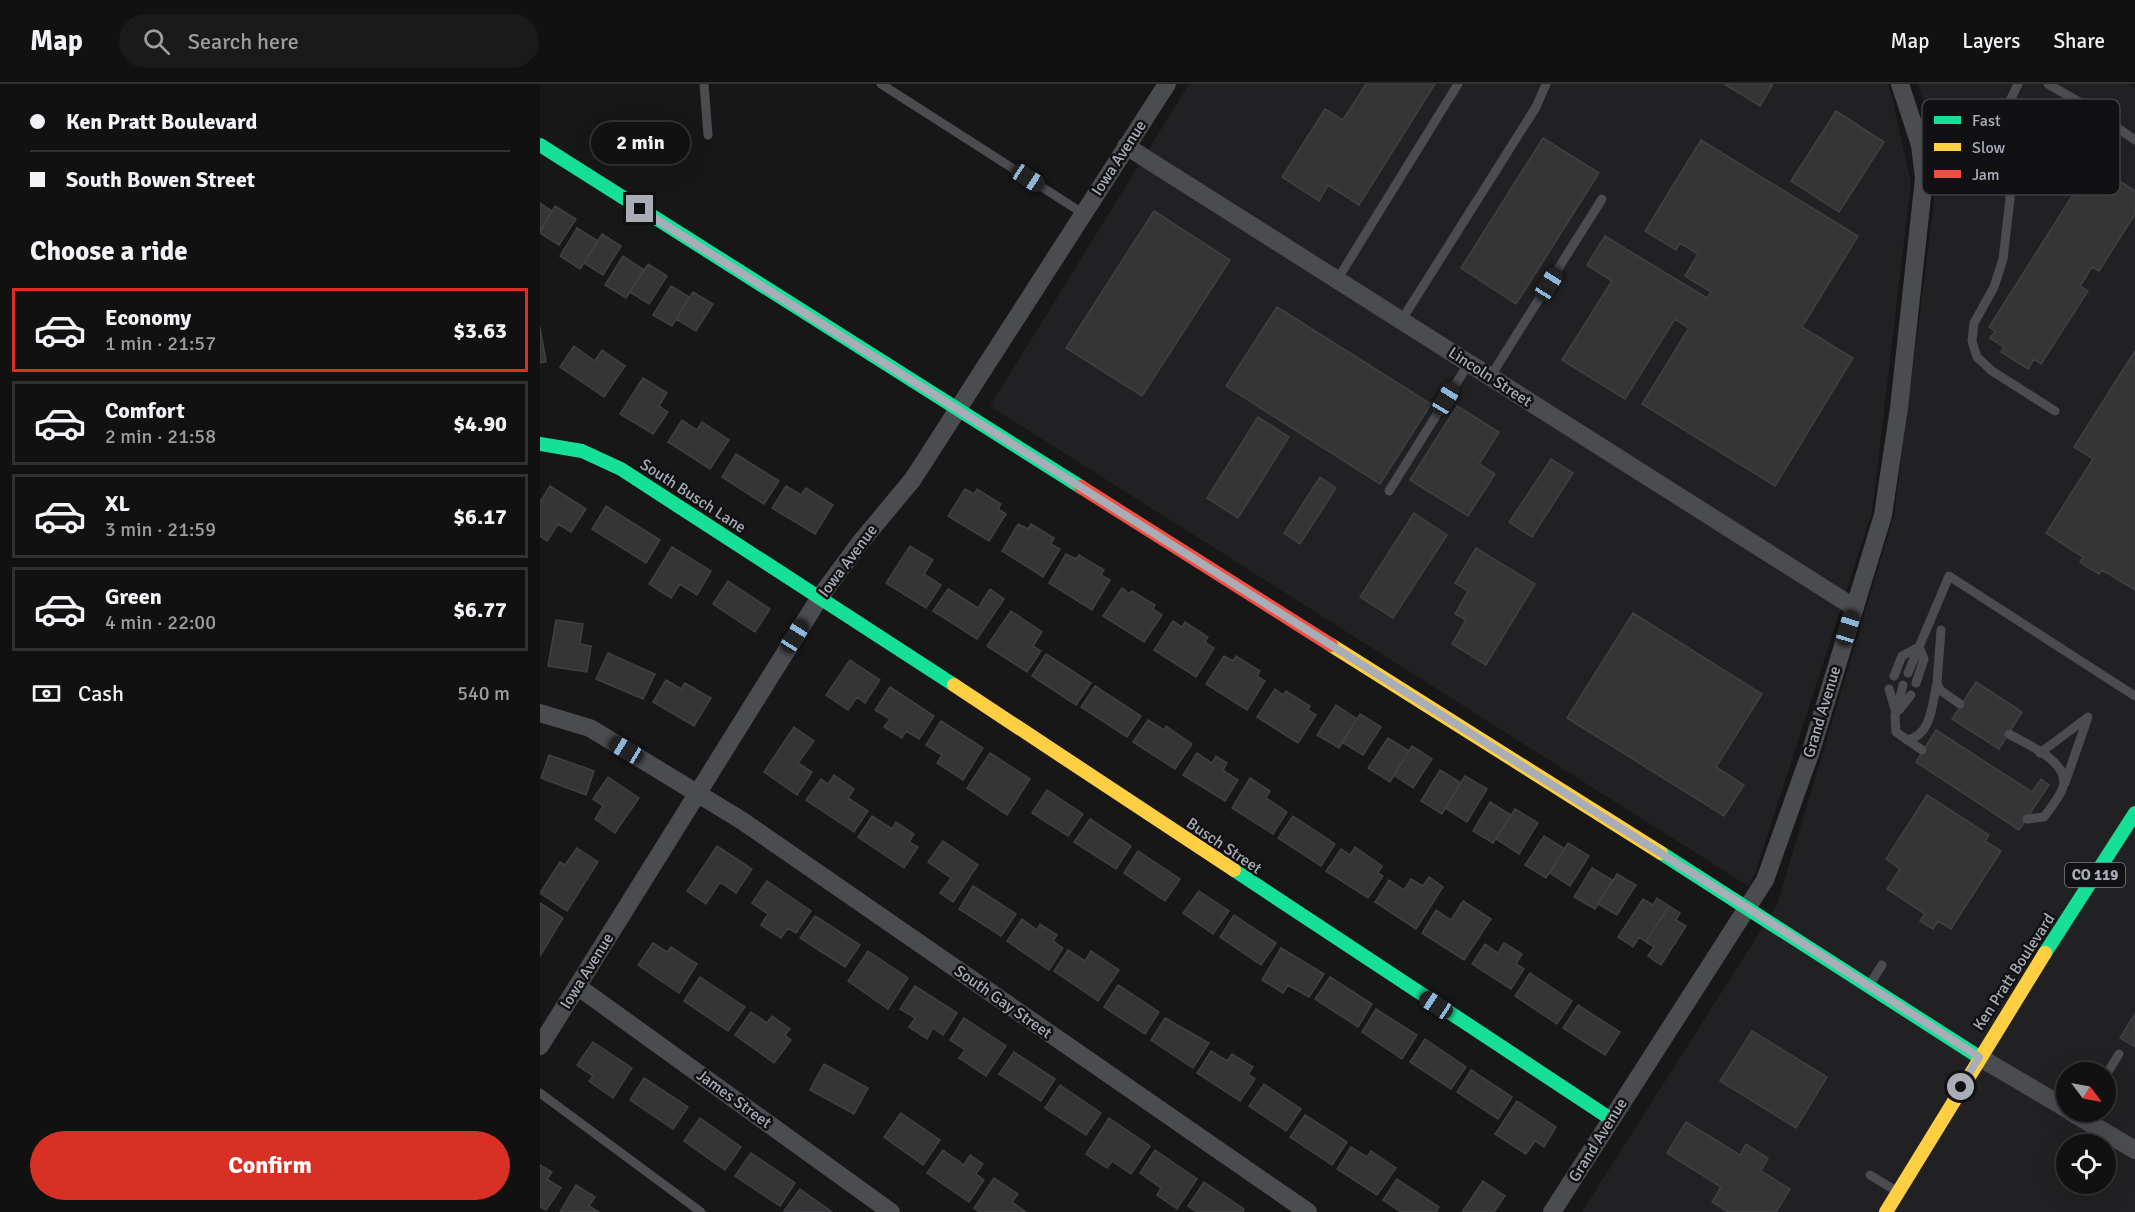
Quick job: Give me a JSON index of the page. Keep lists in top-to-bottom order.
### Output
{
  "streets": {
    "main road": [
      "South Busch Lane",
      "Busch Street",
      "CO 119",
      "Ken Pratt Boulevard"
    ],
    "street": [
      "Iowa Avenue",
      "Lincoln Street",
      "Grand Avenue",
      "South Gay Street",
      "James Street"
    ]
  },
  "crossings": [
    ["Iowa Avenue", "Lincoln Street"],
    ["Iowa Avenue", "South Busch Lane"],
    ["Iowa Avenue", "Busch Street"],
    ["Iowa Avenue", "South Gay Street"],
    ["Iowa Avenue", "James Street"],
    ["Lincoln Street", "Grand Avenue"],
    ["South Busch Lane", "Busch Street"],
    ["Grand Avenue", "Busch Street"]
  ],
  "legend": ["Fast", "Slow", "Jam"],
  "north": "bottom right",
  "page": {
    "header": "Map",
    "search": "Search here",
    "nav": ["Map", "Layers", "Share"],
    "banner": ["Ken Pratt Boulevard", "South Bowen Street"],
    "bubble": "2 min",
    "heading": "Choose a ride",
    "list": [
      {
        "name": "Economy",
        "note": "1 min · 21:57",
        "value": "$3.63"
      },
      {
        "name": "Comfort",
        "note": "2 min · 21:58",
        "value": "$4.90"
      },
      {
        "name": "XL",
        "note": "3 min · 21:59",
        "value": "$6.17"
      },
      {
        "name": "Green",
        "note": "4 min · 22:00",
        "value": "$6.77"
      }
    ],
    "pay": ["Cash", "540 m"],
    "buttons": "Confirm"
  }
}
